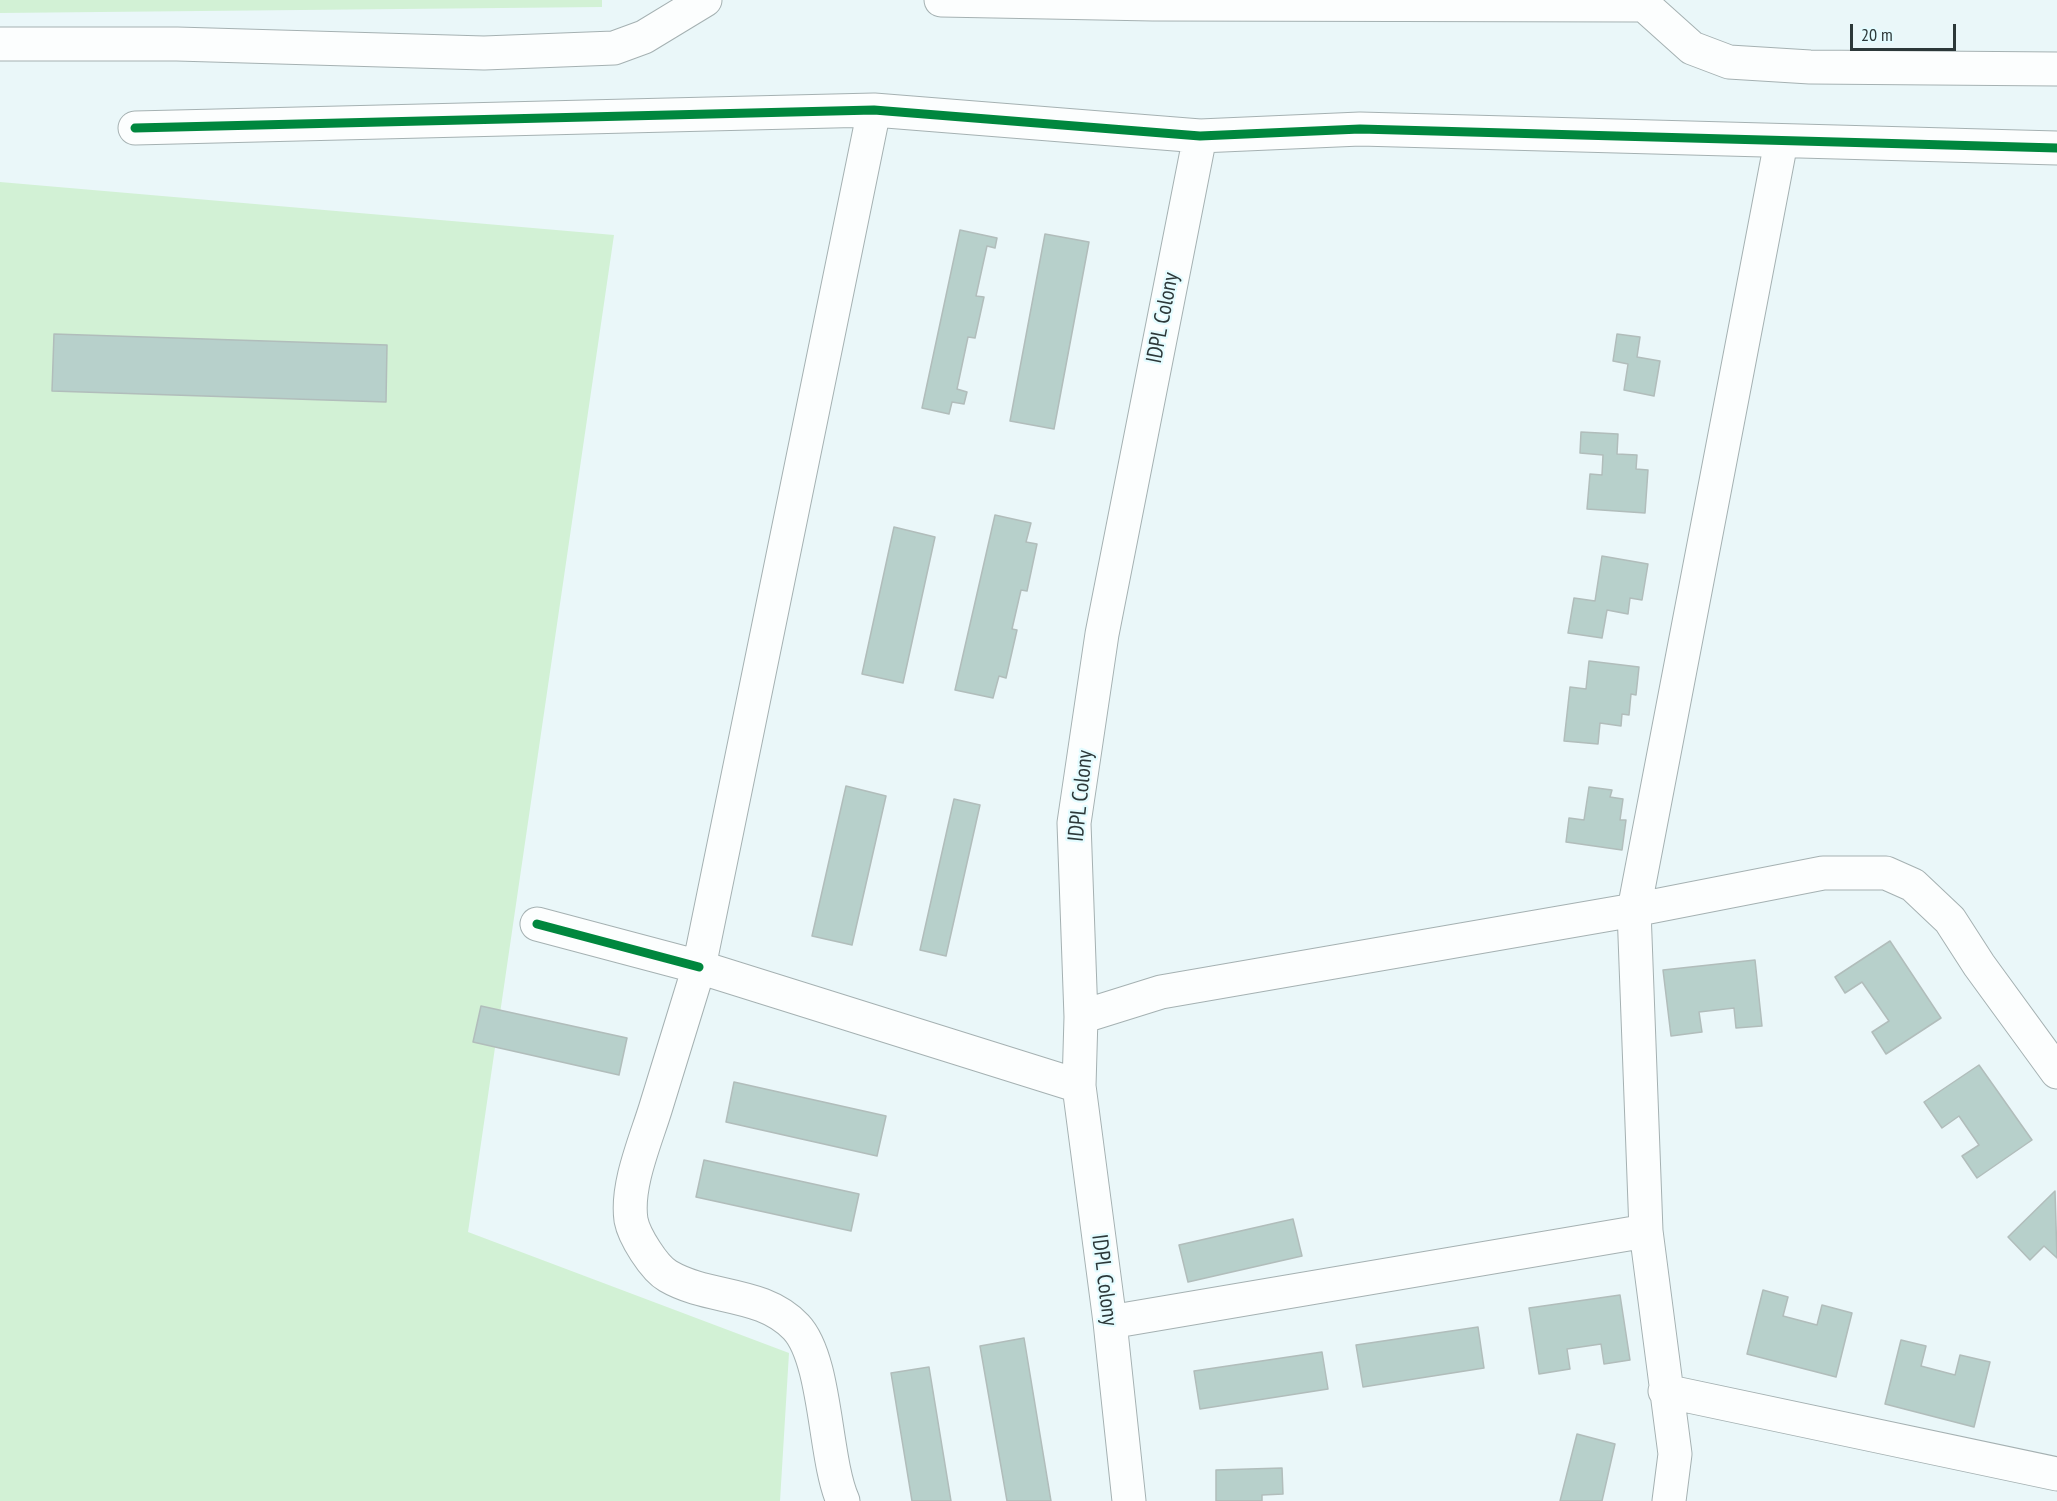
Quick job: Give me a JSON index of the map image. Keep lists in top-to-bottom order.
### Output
{
  "streets": {
    "street": ["IDPL Colony"]
  },
  "scale_bar": "20 m"
}
